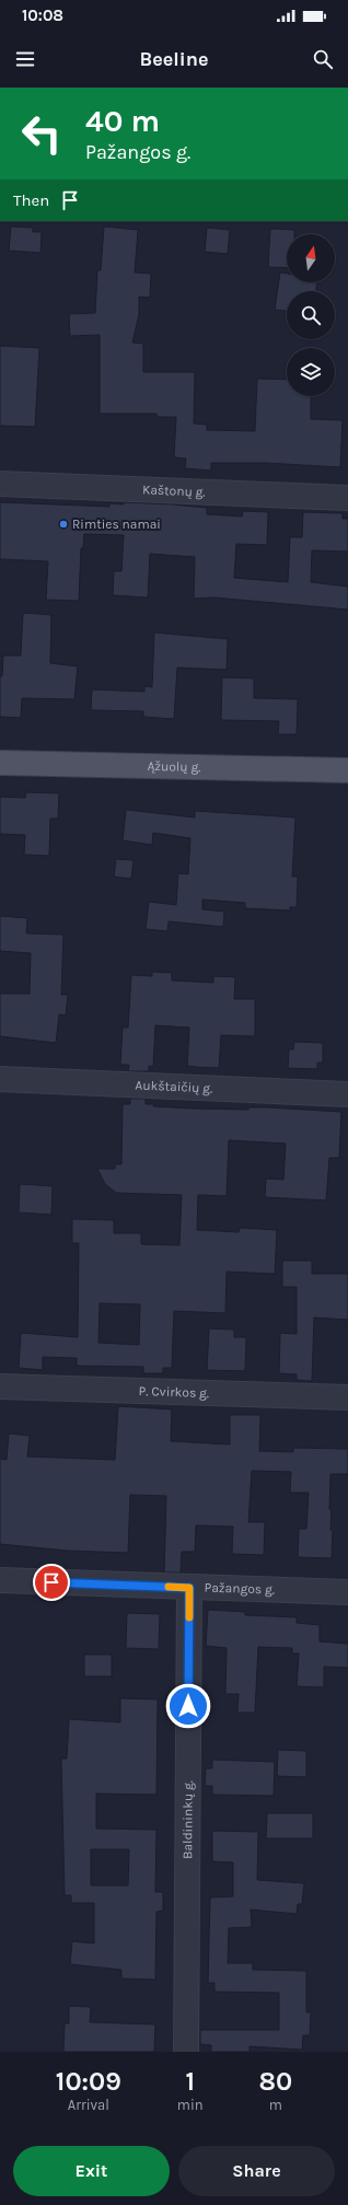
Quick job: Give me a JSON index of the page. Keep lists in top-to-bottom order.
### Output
{
  "streets": {
    "main road": ["Ąžuolų g."],
    "street": [
      "Kaštonų g.",
      "Aukštaičių g.",
      "P. Cvirkos g.",
      "Pažangos g.",
      "Baldininkų g."
    ]
  },
  "crossings": [
    ["Pažangos g.", "Baldininkų g."]
  ],
  "places": ["Rimties namai"],
  "north": "top",
  "page": {
    "status": "10:08",
    "header": "Beeline",
    "turn": ["40 m", "Pažangos g."],
    "then": "Then",
    "eta": [
      "10:09",
      "Arrival",
      "1",
      "min",
      "80",
      "m"
    ],
    "buttons": ["Exit", "Share"]
  }
}
